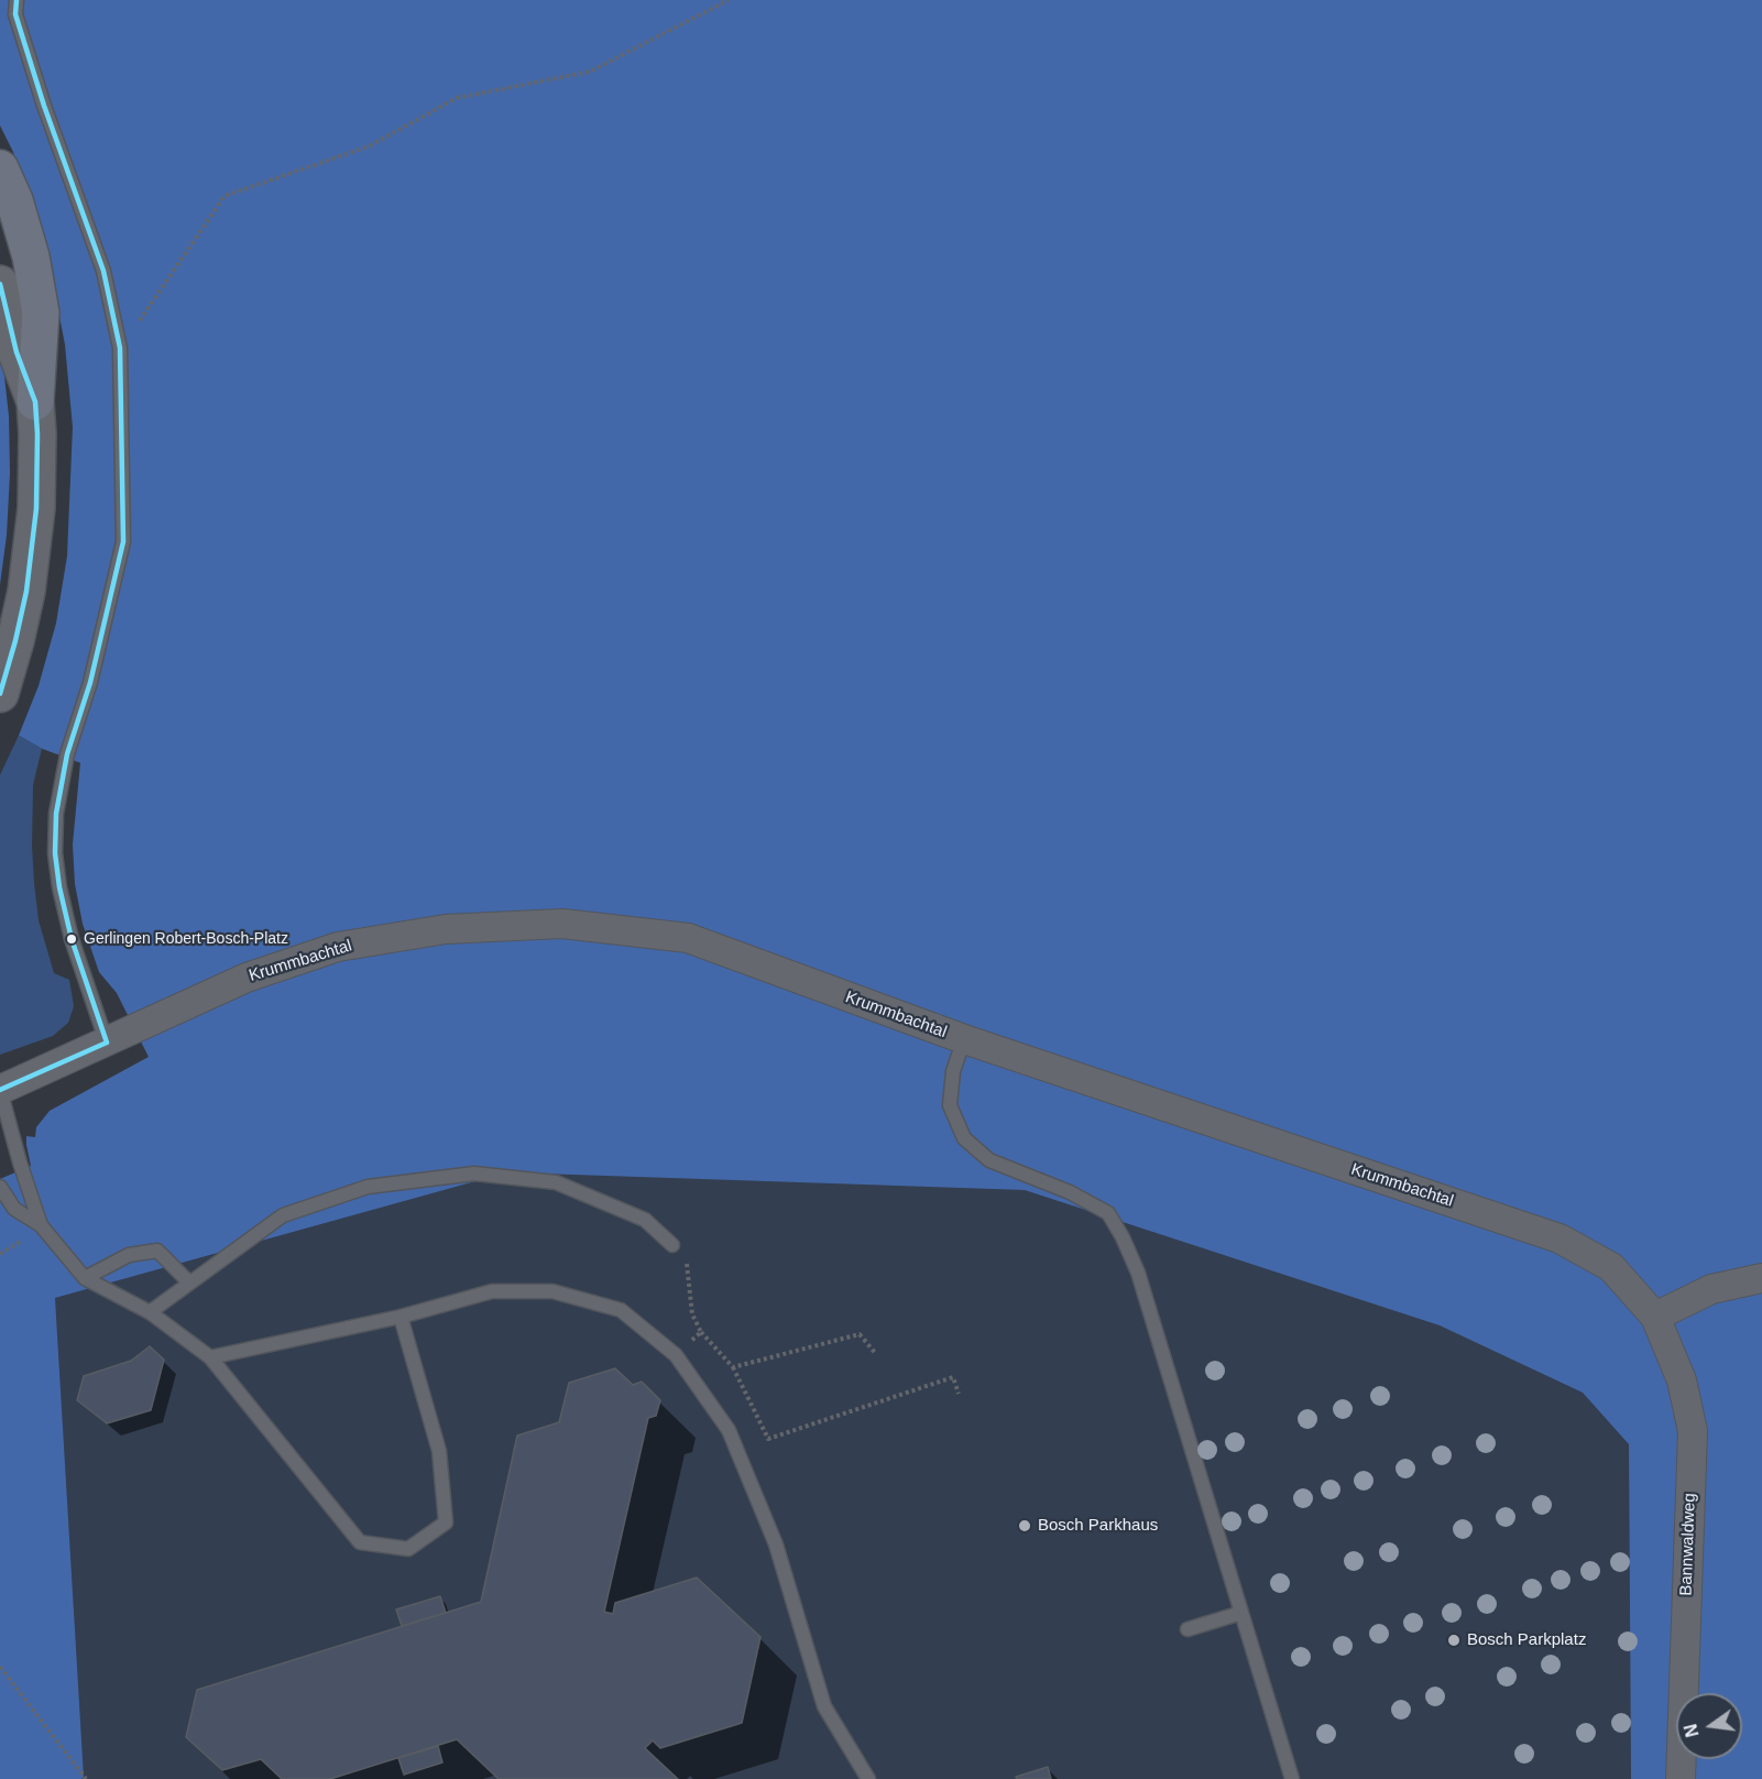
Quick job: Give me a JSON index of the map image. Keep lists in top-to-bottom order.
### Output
{
  "streets": {
    "street": ["Krummbachtal", "Bannwaldweg"]
  },
  "crossings": [
    ["Krummbachtal", "Bannwaldweg"]
  ],
  "places": ["Gerlingen Robert-Bosch-Platz", "Bosch Parkhaus", "Bosch Parkplatz"],
  "north": "left"
}
